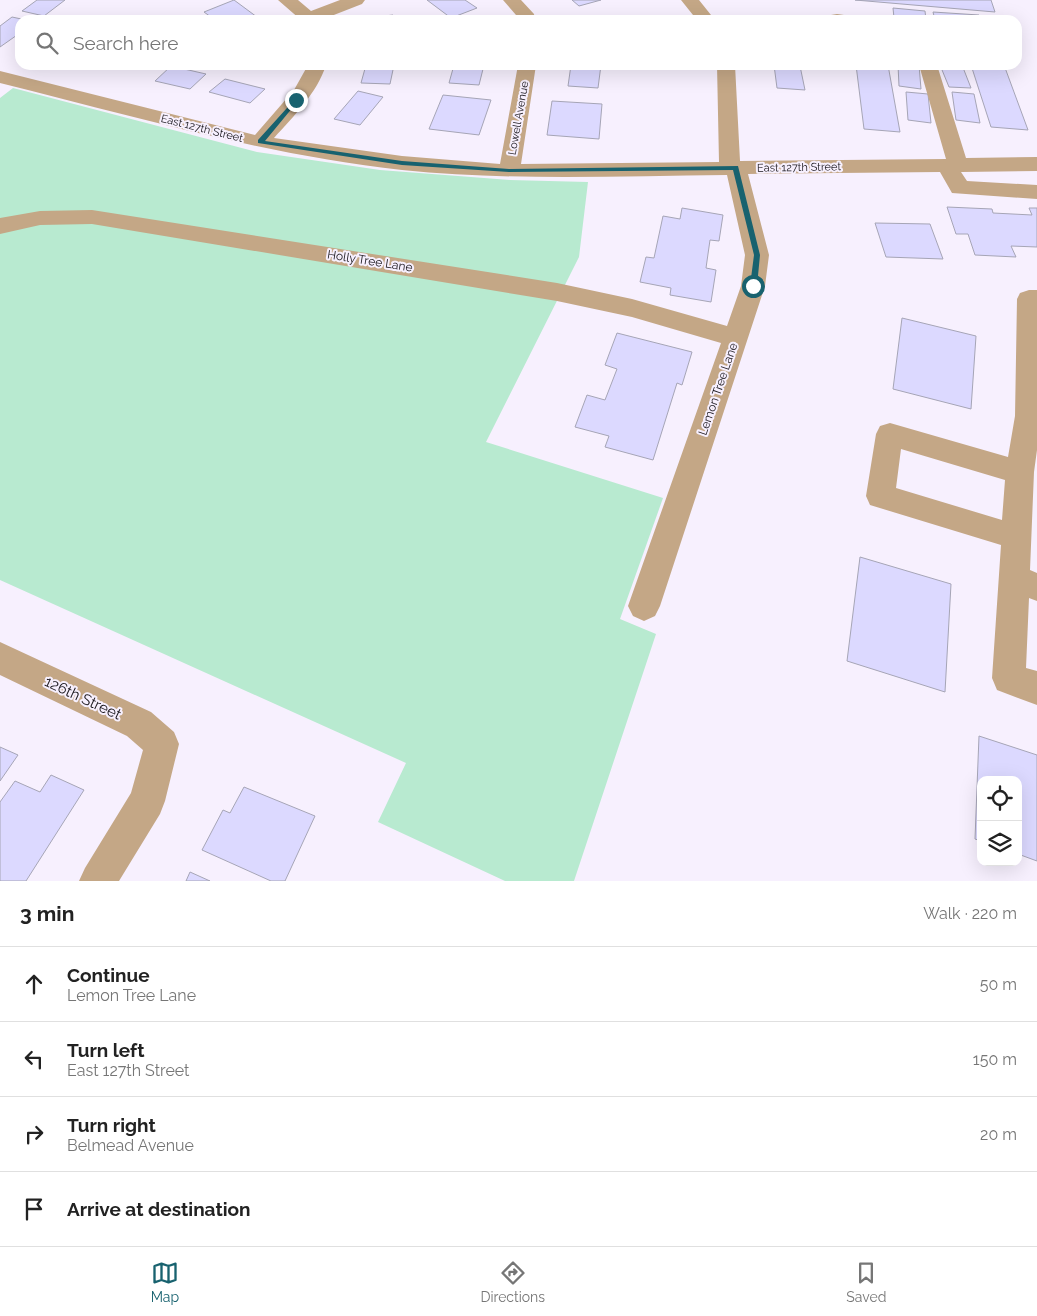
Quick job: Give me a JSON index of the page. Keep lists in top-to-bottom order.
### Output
{
  "streets": {
    "street": [
      "Lowell Avenue",
      "East 127th Street",
      "Holly Tree Lane",
      "Lemon Tree Lane",
      "126th Street"
    ]
  },
  "crossings": [
    ["Lowell Avenue", "East 127th Street"],
    ["East 127th Street", "Lemon Tree Lane"],
    ["Holly Tree Lane", "Lemon Tree Lane"]
  ],
  "page": {
    "search": "Search here",
    "heading": ["3 min", "Walk · 220 m"],
    "list": [
      ["Continue", "Lemon Tree Lane", "50 m"],
      ["Turn left", "East 127th Street", "150 m"],
      ["Turn right", "Belmead Avenue", "20 m"],
      "Arrive at destination"
    ],
    "nav": ["Map", "Directions", "Saved"]
  }
}
